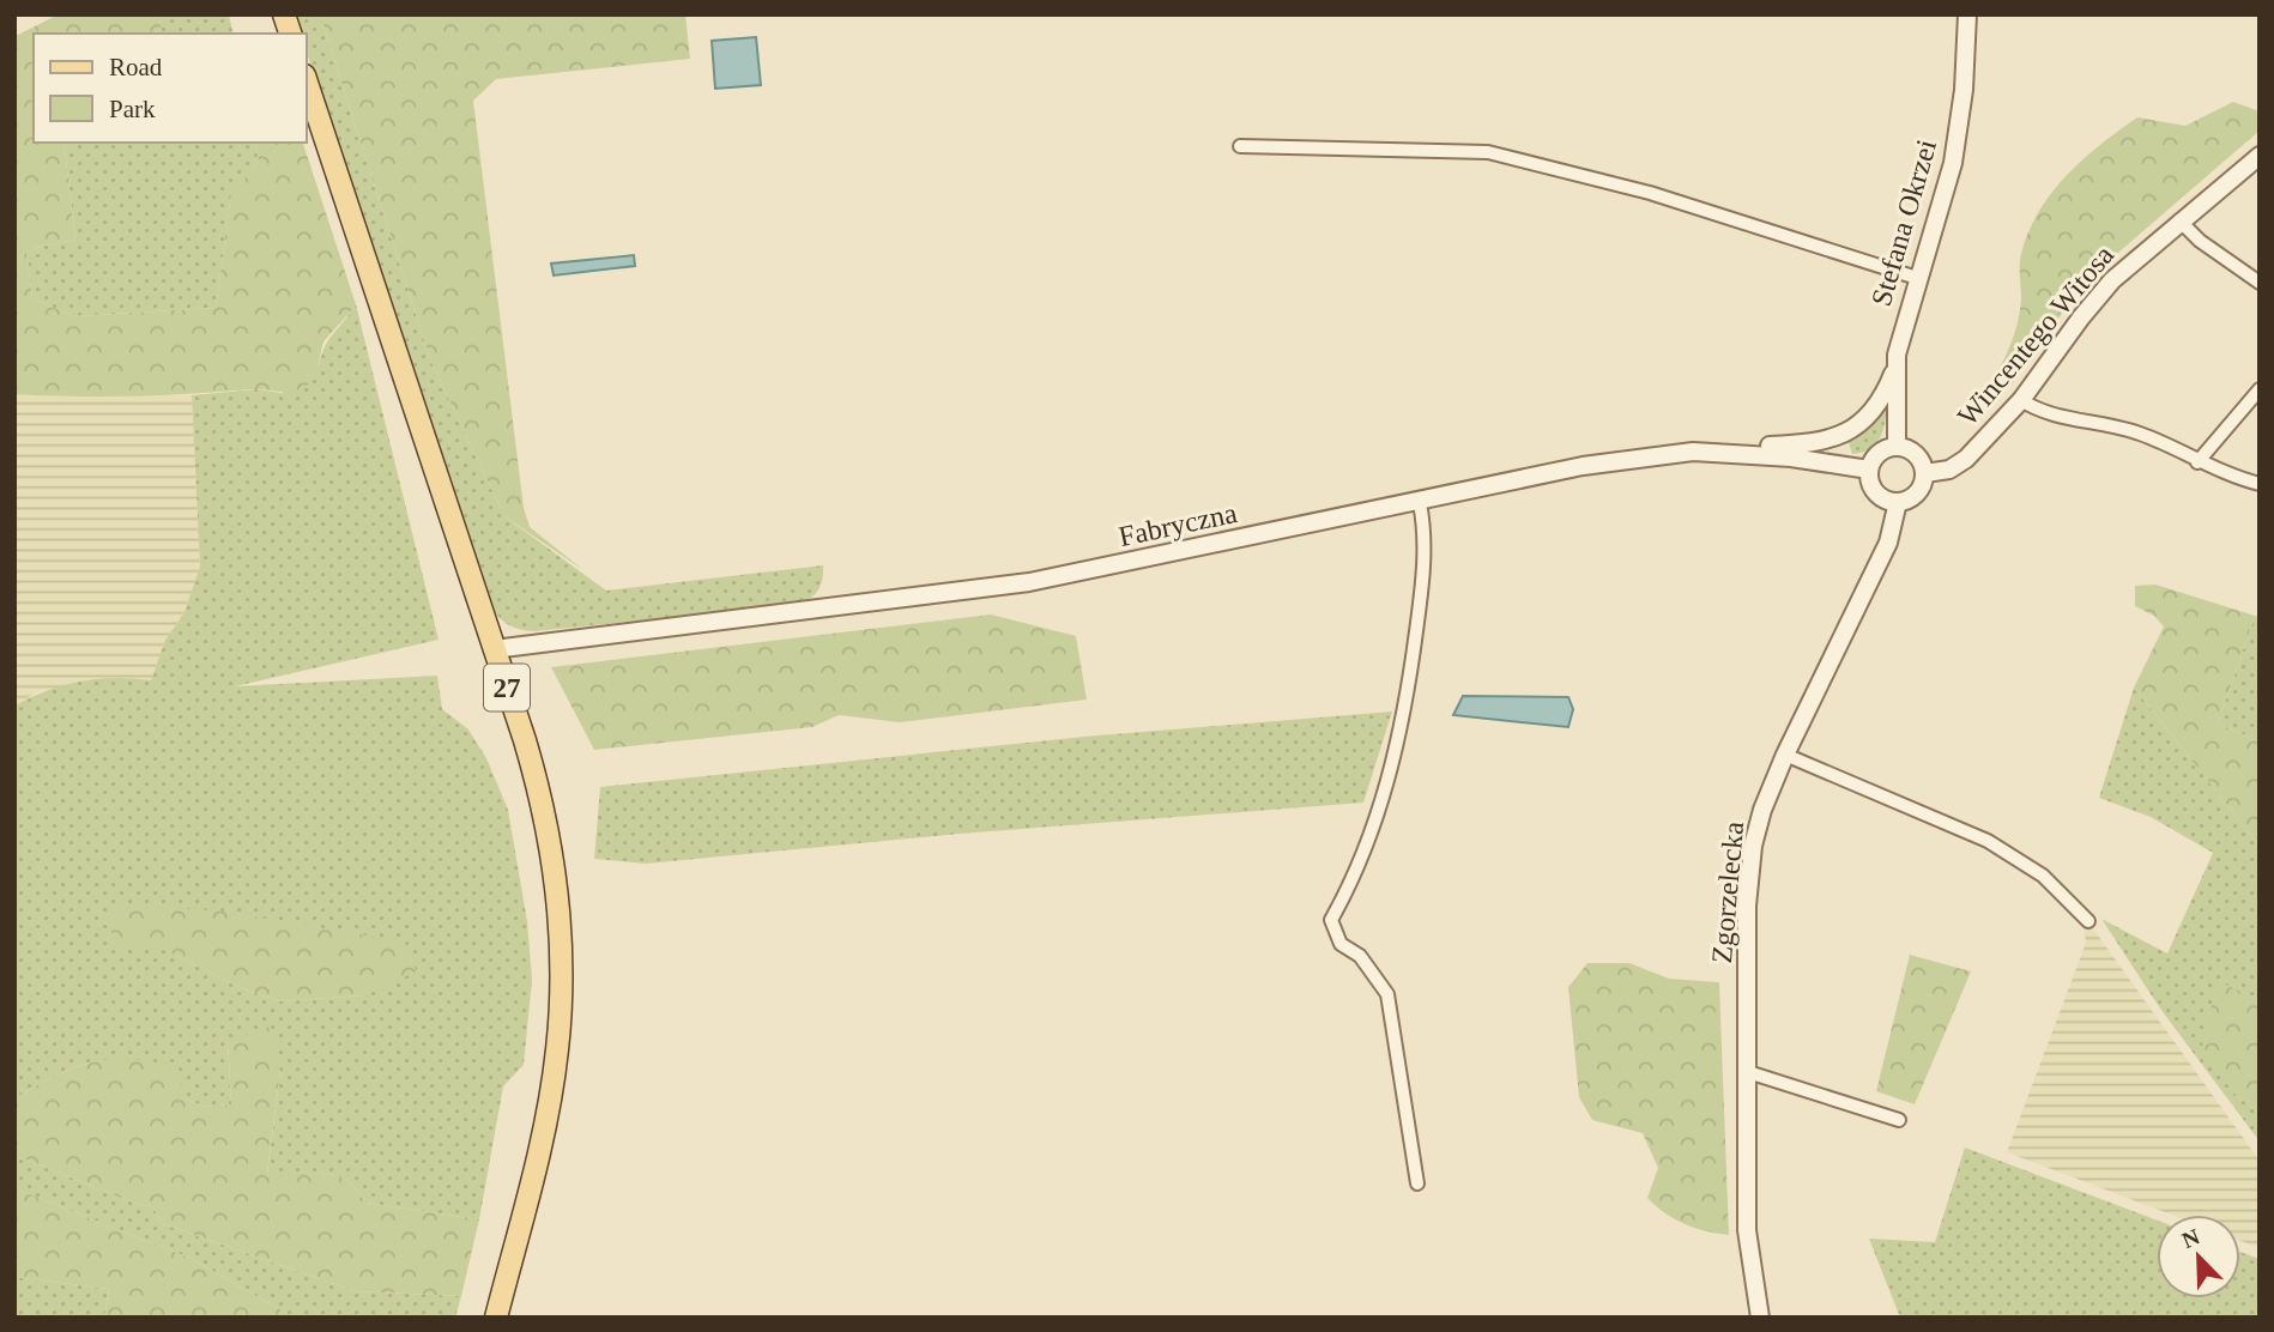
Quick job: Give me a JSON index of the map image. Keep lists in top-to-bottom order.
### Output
{
  "streets": {
    "main road": ["27"],
    "street": [
      "Stefana Okrzei",
      "Wincentego Witosa",
      "Fabryczna",
      "Zgorzelecka"
    ]
  },
  "crossings": [
    ["Stefana Okrzei", "Wincentego Witosa"],
    ["Stefana Okrzei", "Fabryczna"],
    ["Stefana Okrzei", "Zgorzelecka"],
    ["Wincentego Witosa", "Fabryczna"],
    ["Wincentego Witosa", "Zgorzelecka"],
    ["Fabryczna", "27"],
    ["Fabryczna", "Zgorzelecka"]
  ],
  "legend": ["Road", "Park"],
  "north": "top left"
}
